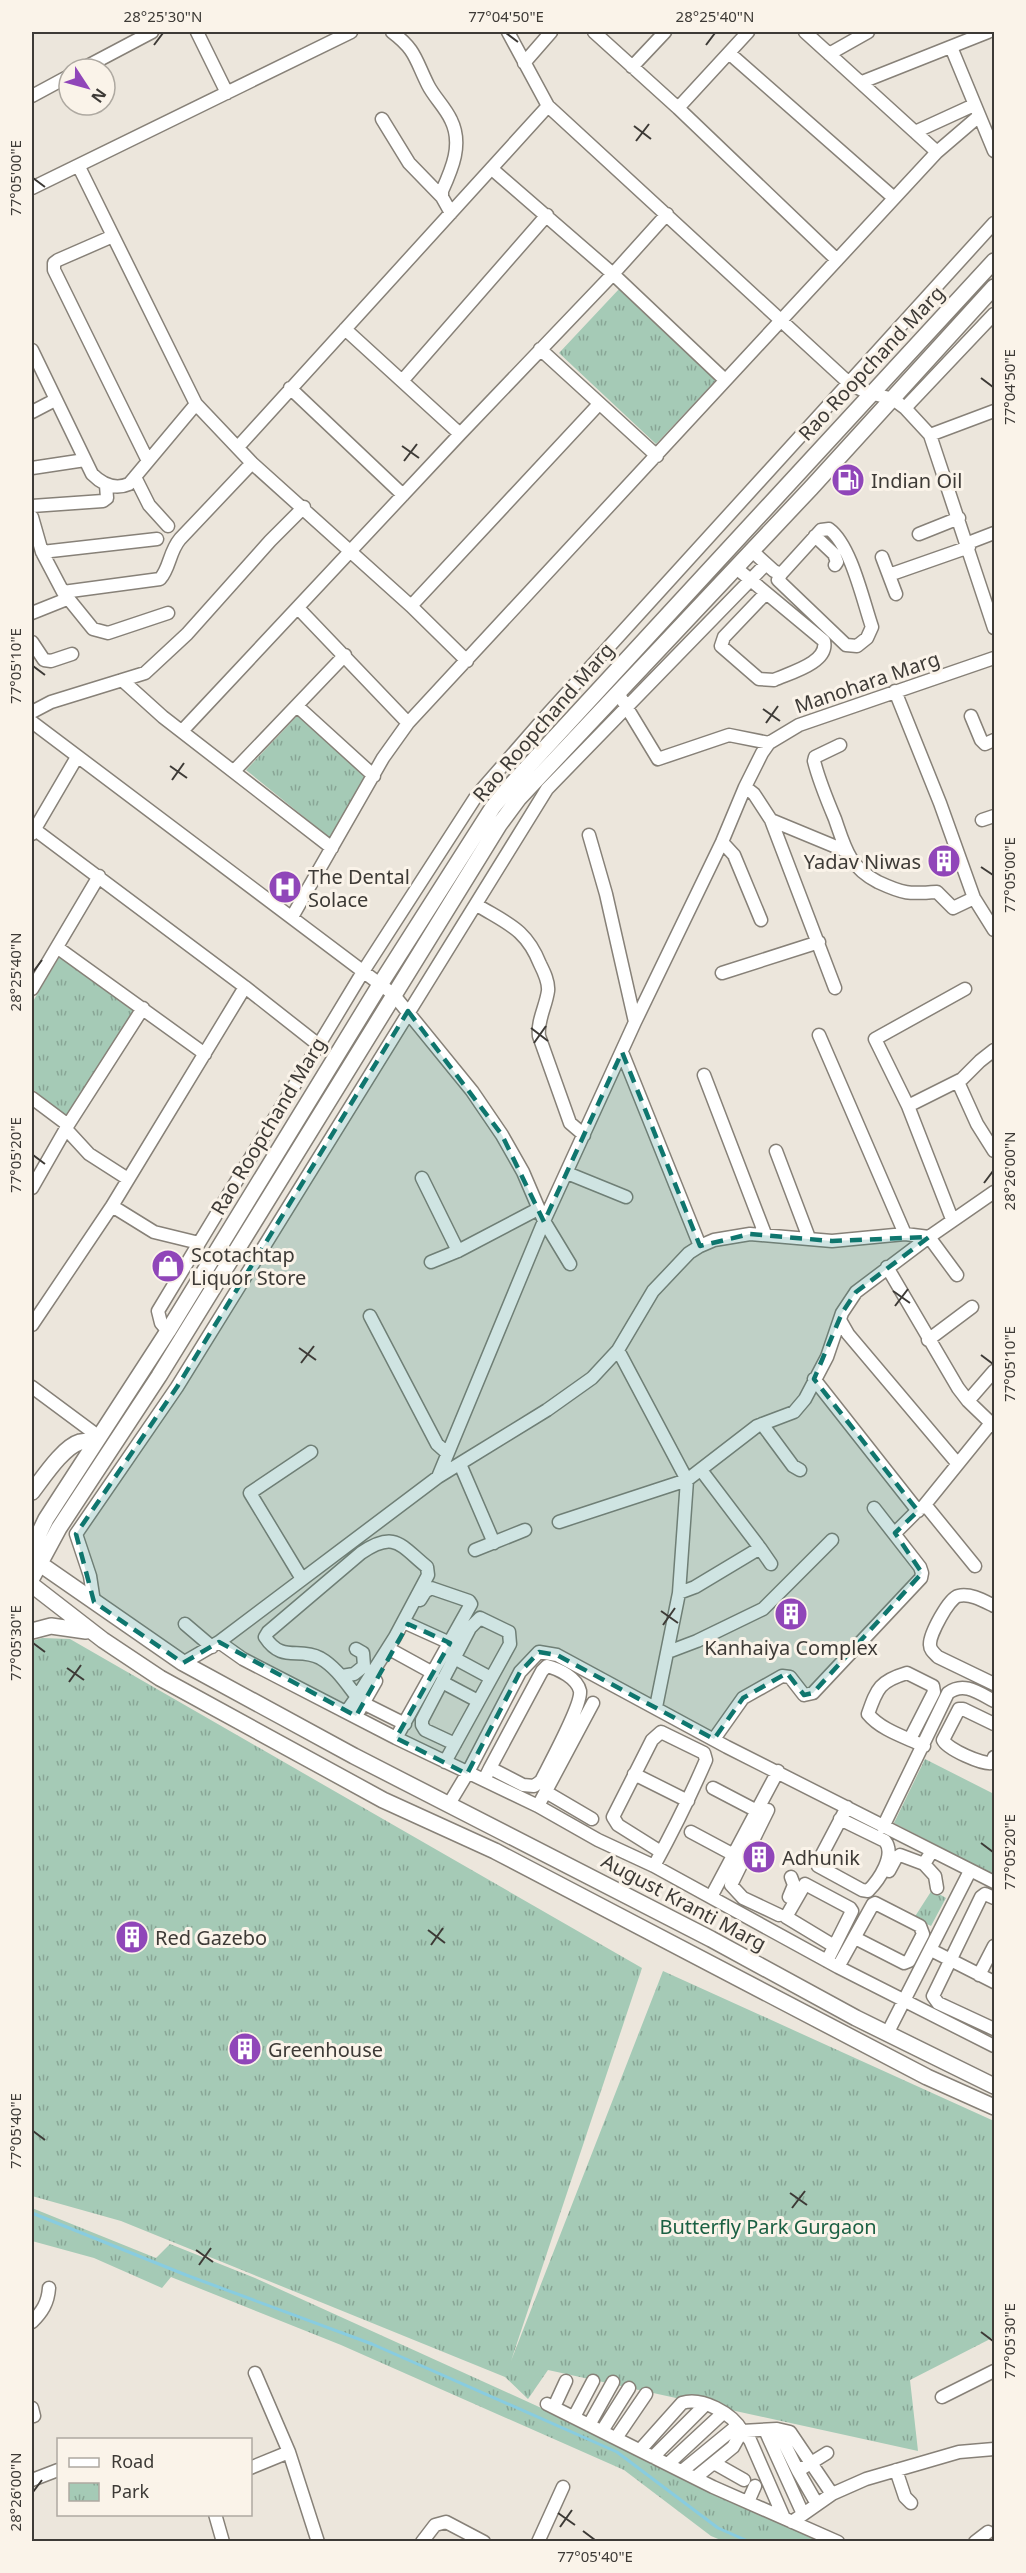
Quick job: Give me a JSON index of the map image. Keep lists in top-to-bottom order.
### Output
{
  "streets": {
    "main road": ["Rao Roopchand Marg", "August Kranti Marg"],
    "street": ["Manohara Marg"]
  },
  "crossings": [
    ["Rao Roopchand Marg", "August Kranti Marg"]
  ],
  "parks": ["Butterfly Park Gurgaon"],
  "places": {
    "fuel station": ["Indian Oil"],
    "building": [
      "Yadav Niwas",
      "Kanhaiya Complex",
      "Adhunik",
      "Red Gazebo",
      "Greenhouse"
    ],
    "hospital": ["The Dental Solace"],
    "shop": ["Scotachtap Liquor Store"]
  },
  "legend": ["Road", "Park"],
  "north": "bottom right",
  "coordinates": [
    "28°25'30\"N",
    "77°04'50\"E",
    "28°25'40\"N",
    "77°05'00\"E",
    "77°05'10\"E",
    "77°05'20\"E",
    "28°26'00\"N",
    "77°05'30\"E",
    "77°05'40\"E"
  ]
}
